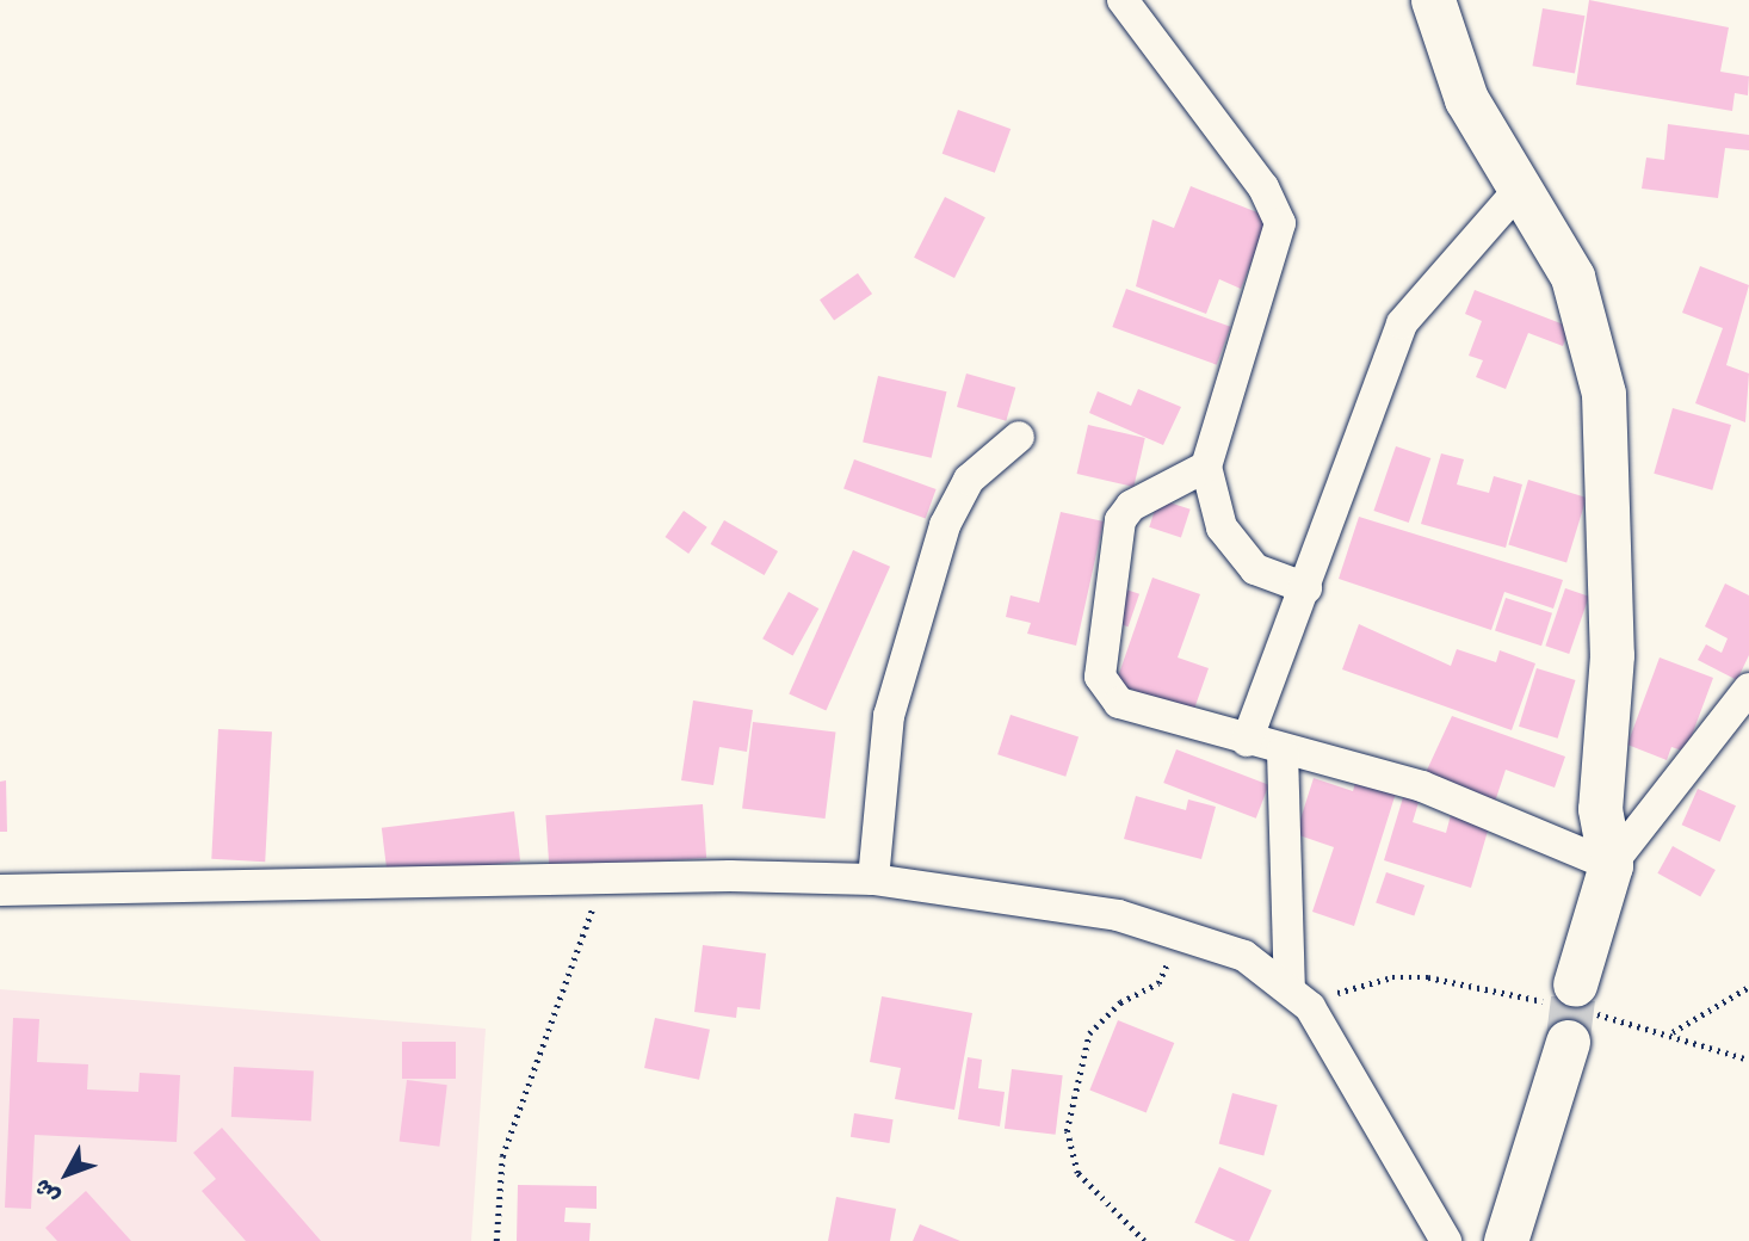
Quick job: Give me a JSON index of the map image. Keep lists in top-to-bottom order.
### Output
{
  "north": "bottom left"
}
